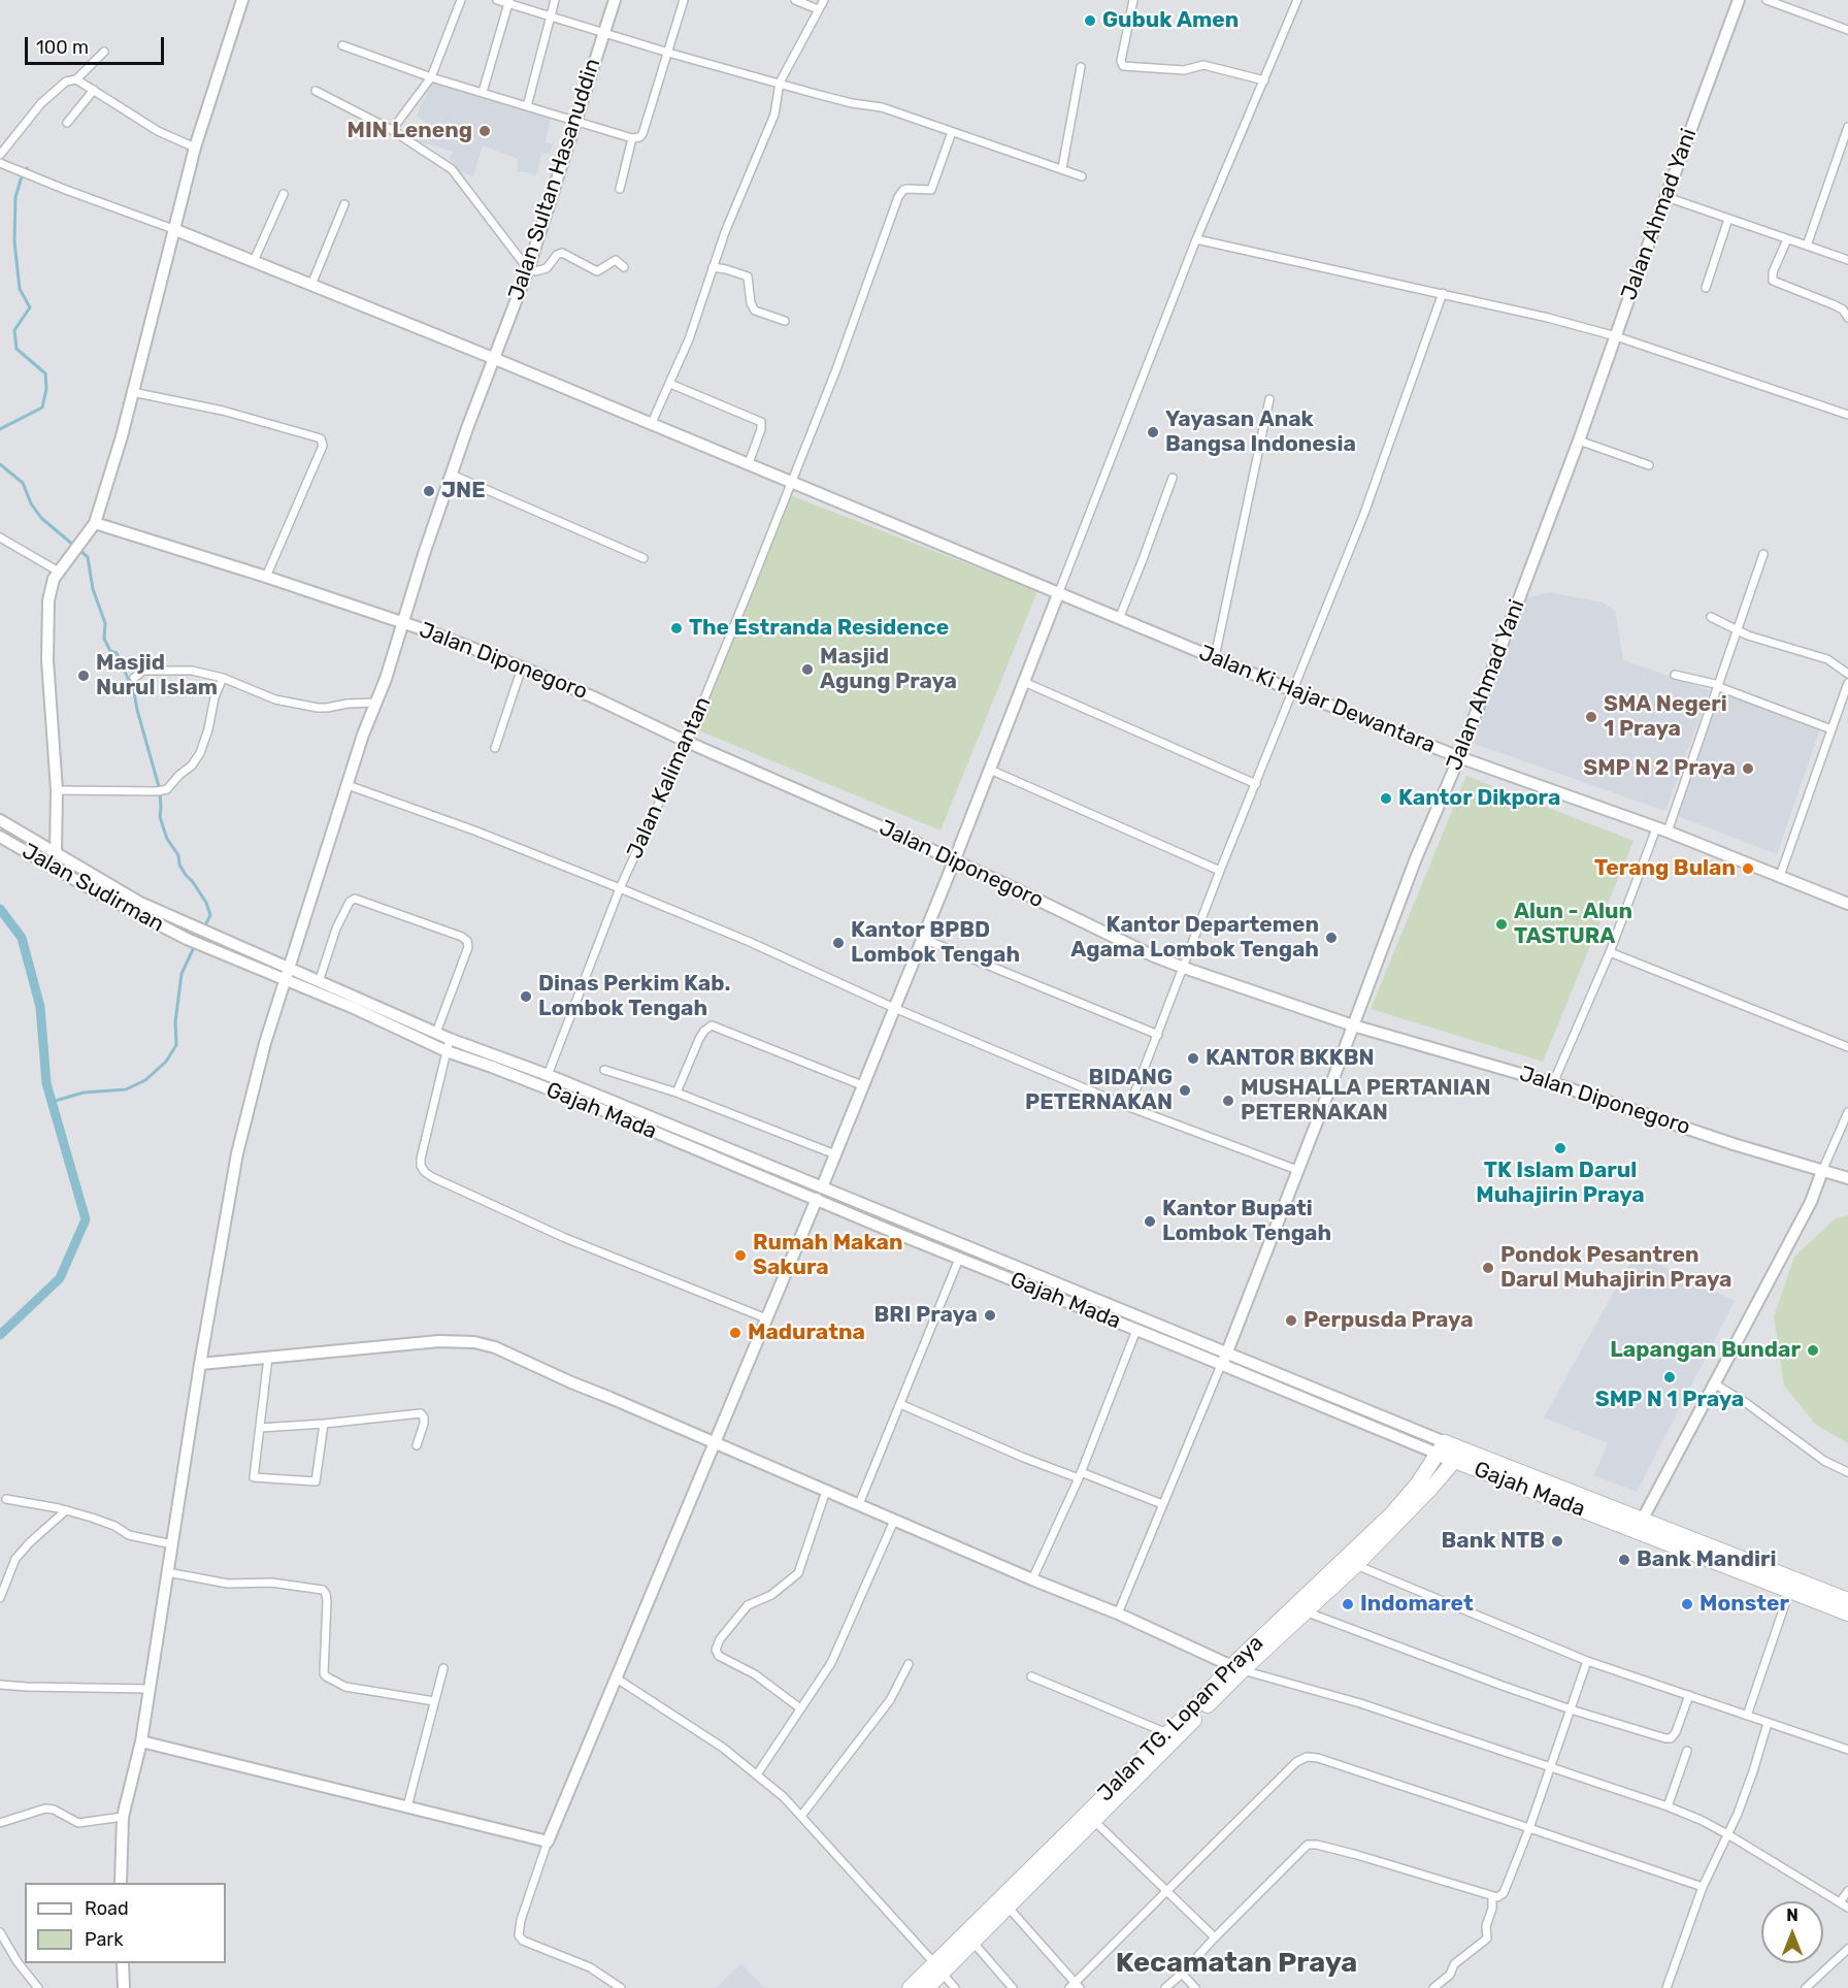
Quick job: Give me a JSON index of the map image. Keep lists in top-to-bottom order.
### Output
{
  "streets": {
    "highway": ["Gajah Mada", "Jalan TG. Lopan Praya"],
    "street": [
      "Jalan Sultan Hasanuddin",
      "Jalan Ahmad Yani",
      "Jalan Diponegoro",
      "Jalan Ki Hajar Dewantara",
      "Jalan Kalimantan",
      "Jalan Sudirman"
    ]
  },
  "crossings": [
    ["Jalan Sultan Hasanuddin", "Jalan Diponegoro"],
    ["Jalan Sultan Hasanuddin", "Jalan Ki Hajar Dewantara"],
    ["Jalan Sultan Hasanuddin", "Gajah Mada"],
    ["Jalan Ahmad Yani", "Jalan Diponegoro"],
    ["Jalan Ahmad Yani", "Jalan Ki Hajar Dewantara"],
    ["Jalan Ahmad Yani", "Gajah Mada"],
    ["Jalan Diponegoro", "Jalan Kalimantan"],
    ["Jalan Ki Hajar Dewantara", "Jalan Kalimantan"],
    ["Jalan Kalimantan", "Gajah Mada"],
    ["Jalan Sudirman", "Gajah Mada"],
    ["Gajah Mada", "Jalan TG. Lopan Praya"]
  ],
  "districts": ["Kecamatan Praya"],
  "places": [
    "Gubuk Amen",
    "MIN Leneng",
    "Yayasan Anak Bangsa Indonesia",
    "JNE",
    "The Estranda Residence",
    "Masjid Agung Praya",
    "Masjid Nurul Islam",
    "SMA Negeri 1 Praya",
    "SMP N 2 Praya",
    "Kantor Dikpora",
    "Terang Bulan",
    "Alun - Alun TASTURA",
    "Kantor Departemen Agama Lombok Tengah",
    "Kantor BPBD Lombok Tengah",
    "Dinas Perkim Kab. Lombok Tengah",
    "KANTOR BKKBN",
    "BIDANG PETERNAKAN",
    "MUSHALLA PERTANIAN PETERNAKAN",
    "TK Islam Darul Muhajirin Praya",
    "Kantor Bupati Lombok Tengah",
    "Rumah Makan Sakura",
    "Pondok Pesantren Darul Muhajirin Praya",
    "BRI Praya",
    "Perpusda Praya",
    "Maduratna",
    "Lapangan Bundar",
    "SMP N 1 Praya",
    "Bank NTB",
    "Bank Mandiri",
    "Indomaret",
    "Monster"
  ],
  "legend": ["Road", "Park"],
  "scale_bar": "100 m",
  "north": "top"
}
